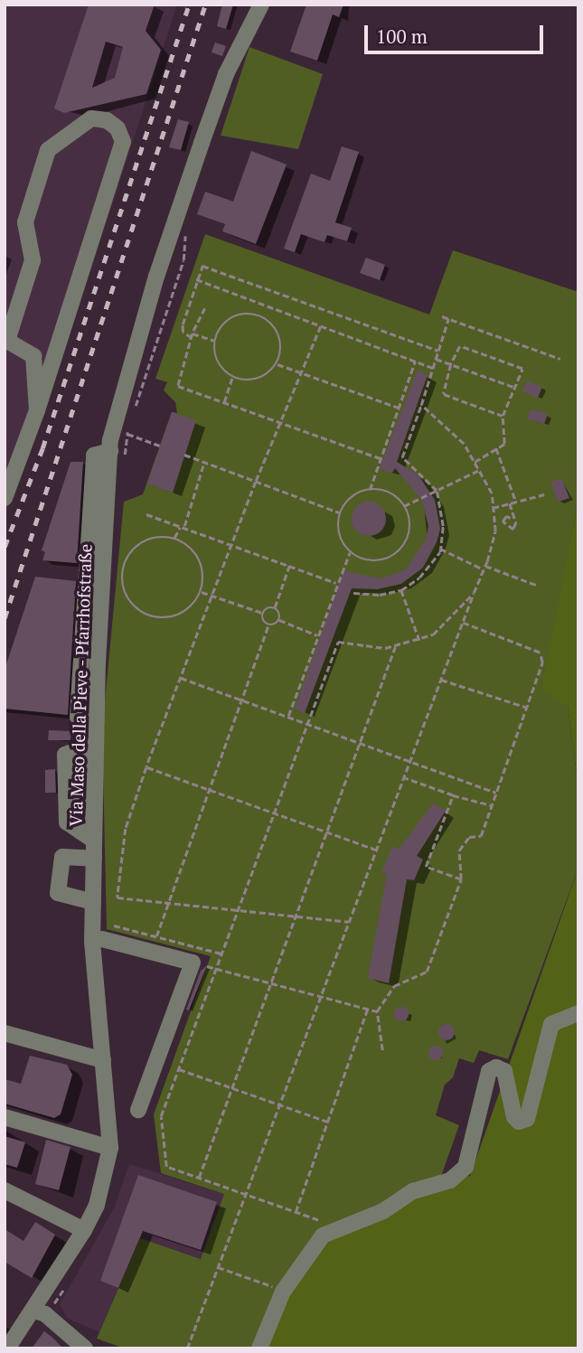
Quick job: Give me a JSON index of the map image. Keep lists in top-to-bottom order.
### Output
{
  "streets": {
    "street": ["Via Maso della Pieve - Pfarrhofstraße"]
  },
  "scale_bar": "100 m"
}
